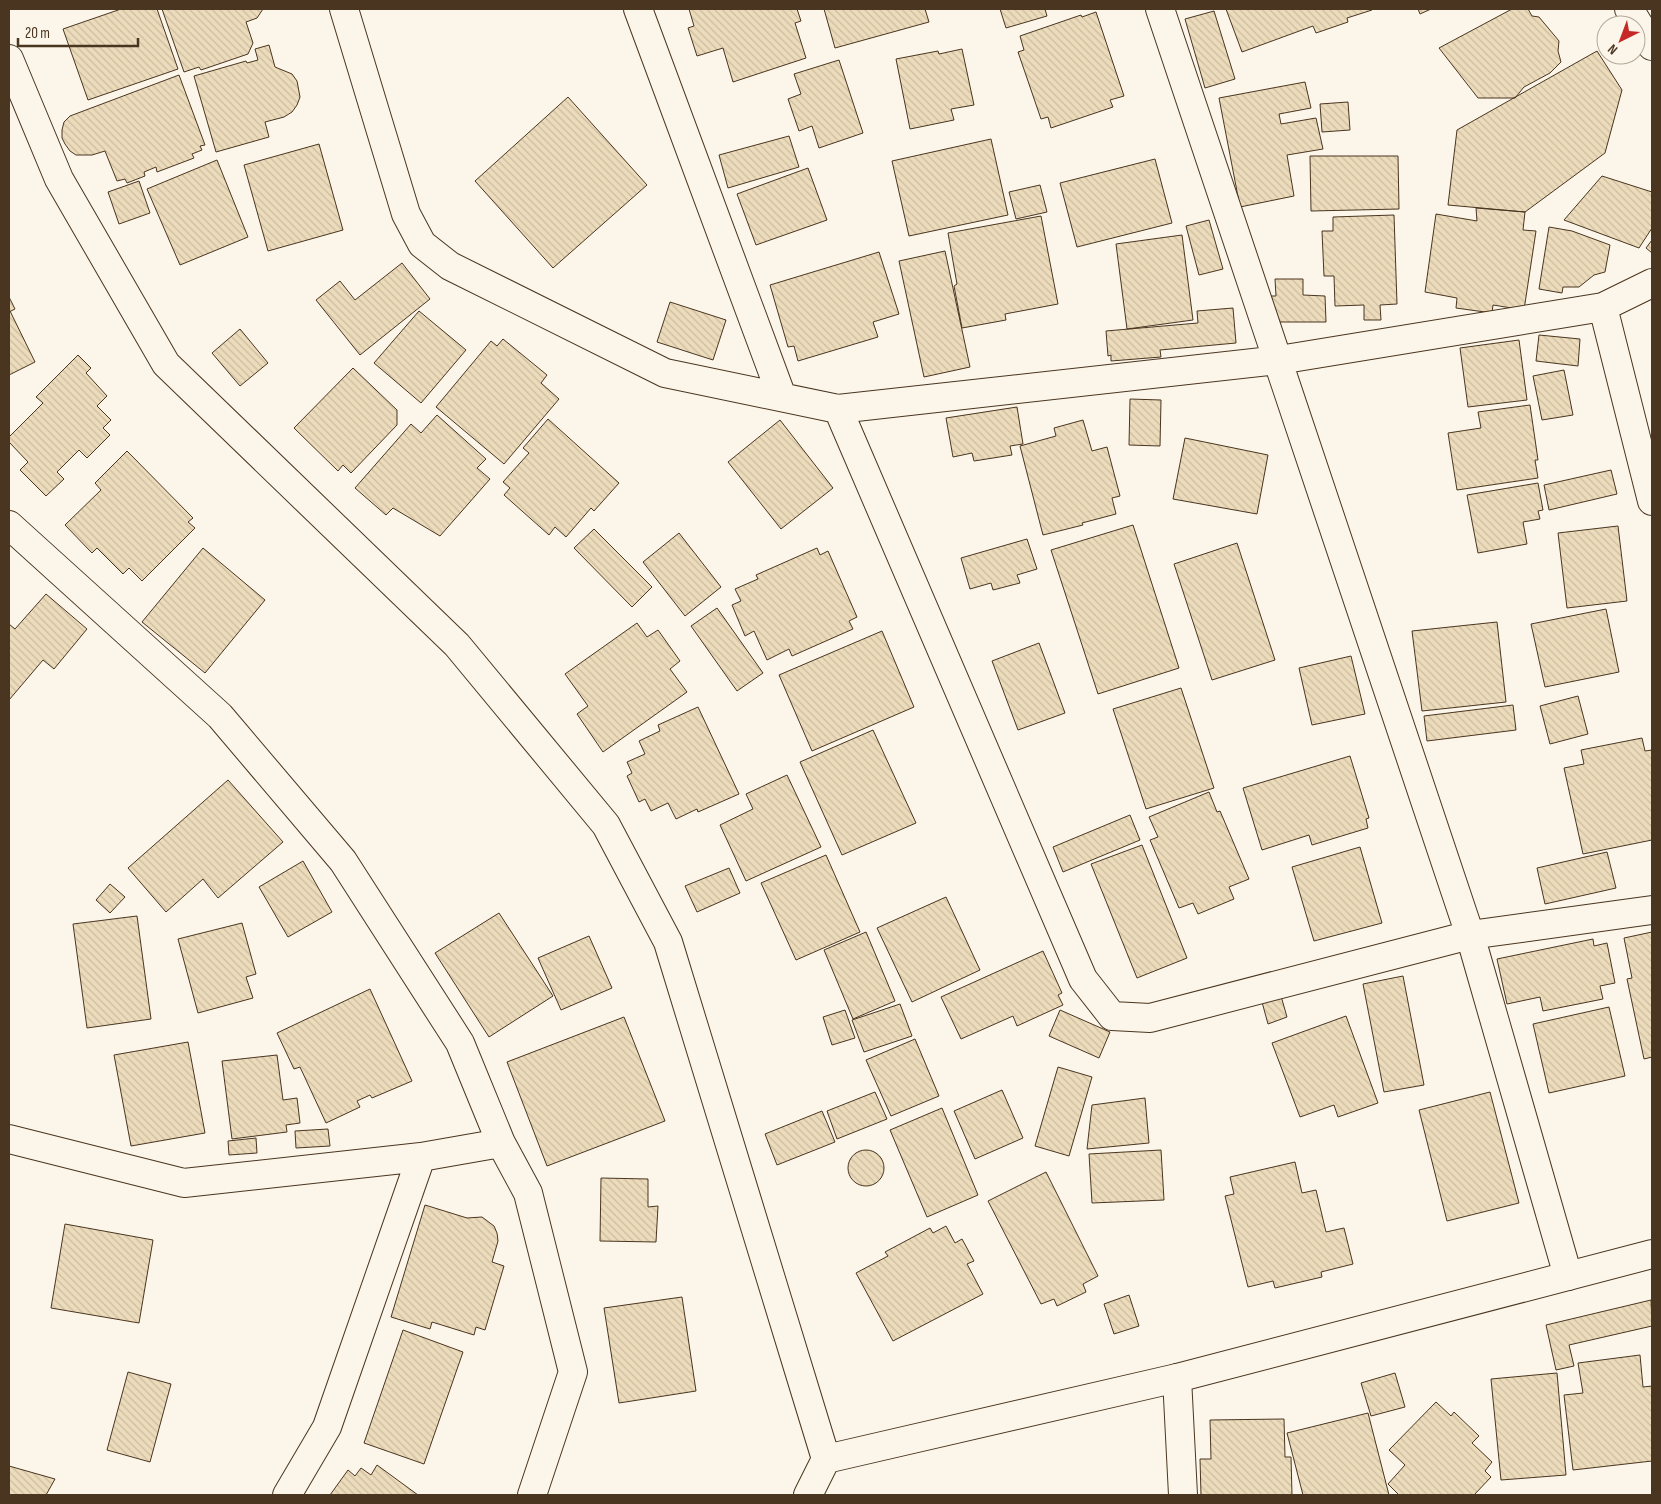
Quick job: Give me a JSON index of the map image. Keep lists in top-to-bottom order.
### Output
{
  "scale_bar": "20 m",
  "north": "bottom left"
}
